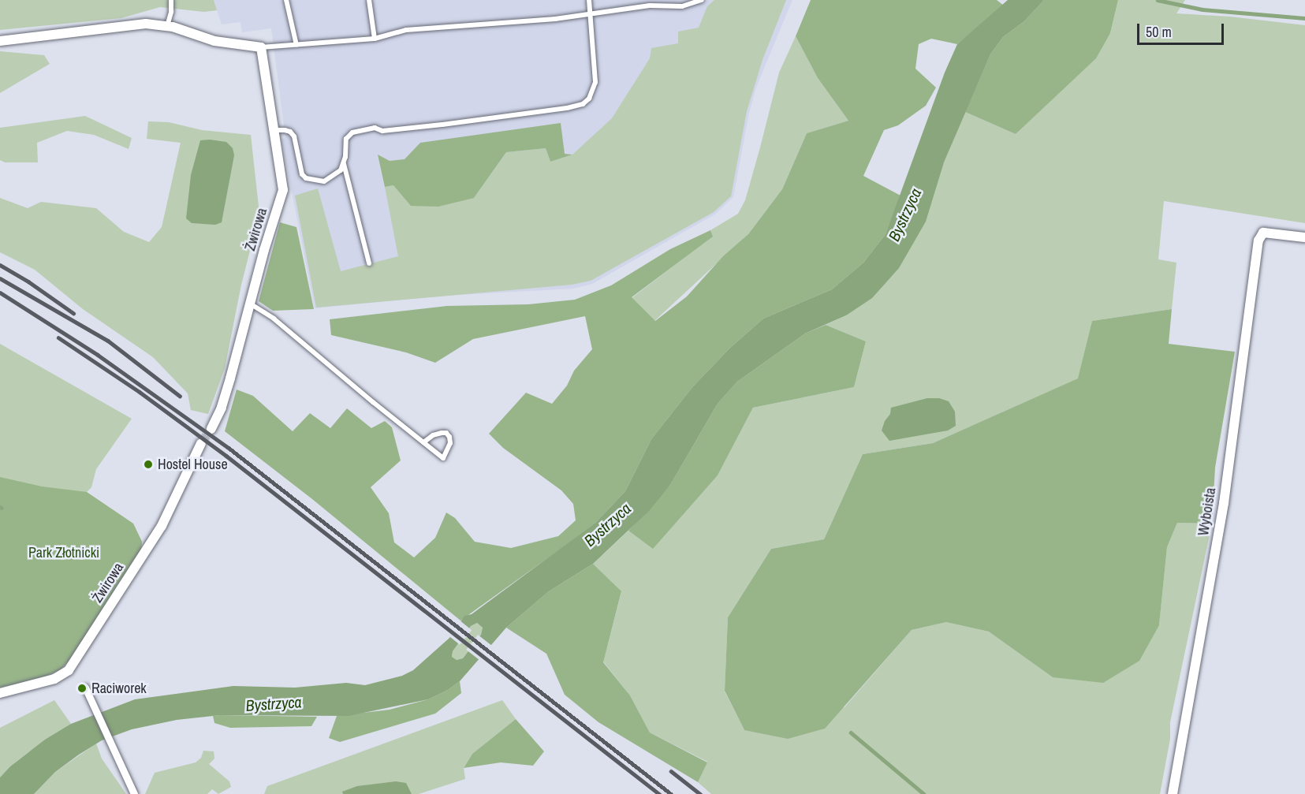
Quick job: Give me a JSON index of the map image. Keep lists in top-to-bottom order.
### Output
{
  "streets": {
    "street": ["Żwirowa", "Wyboista"]
  },
  "water": ["Bystrzyca"],
  "parks": ["Park Złotnicki"],
  "places": ["Hostel House", "Raciworek"],
  "scale_bar": "50 m"
}
